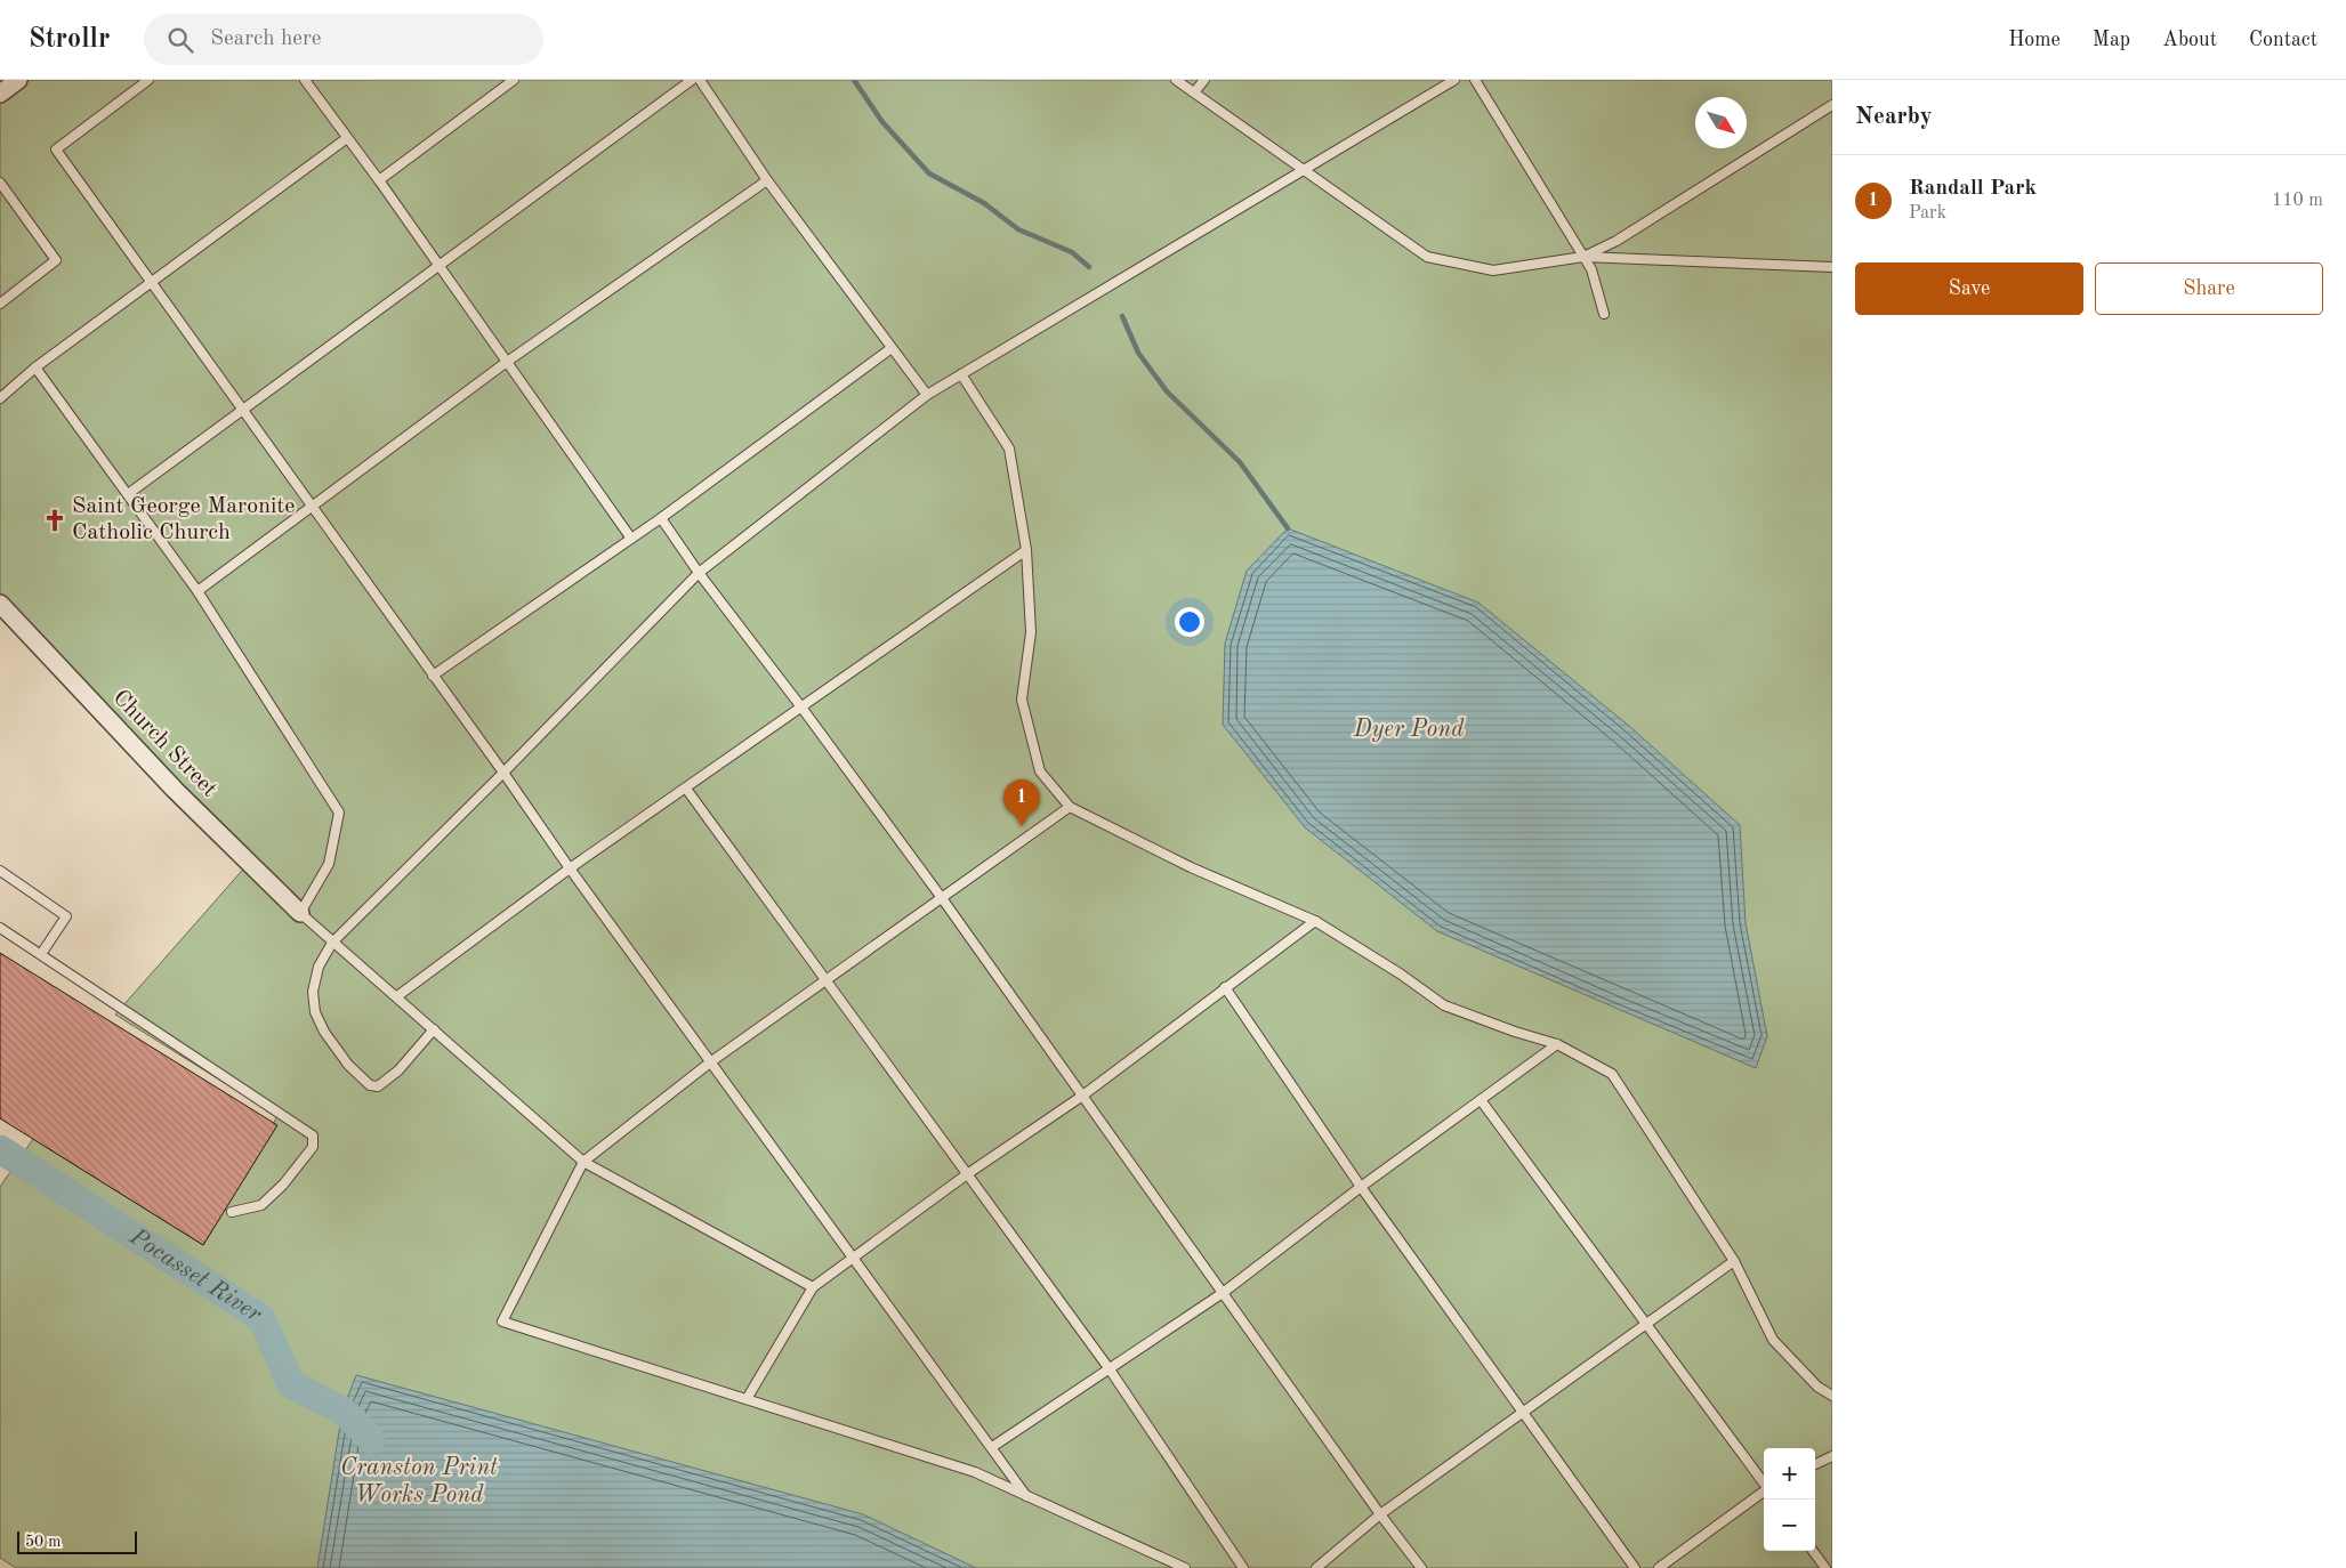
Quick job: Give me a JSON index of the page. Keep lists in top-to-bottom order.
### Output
{
  "streets": {
    "street": ["Church Street"]
  },
  "water": ["Dyer Pond", "Pocasset River", "Cranston Print Works Pond"],
  "places": {
    "church": ["Saint George Maronite Catholic Church"]
  },
  "scale_bar": "50 m",
  "north": "bottom right",
  "page": {
    "header": "Strollr",
    "search": "Search here",
    "nav": [
      "Home",
      "Map",
      "About",
      "Contact"
    ],
    "heading": "Nearby",
    "list": [
      {
        "mark": "1",
        "name": "Randall Park",
        "note": "Park",
        "value": "110 m"
      }
    ],
    "buttons": ["Save", "Share"],
    "pins": "1",
    "map_buttons": ["+", "−"],
    "scale": "50 m"
  }
}
